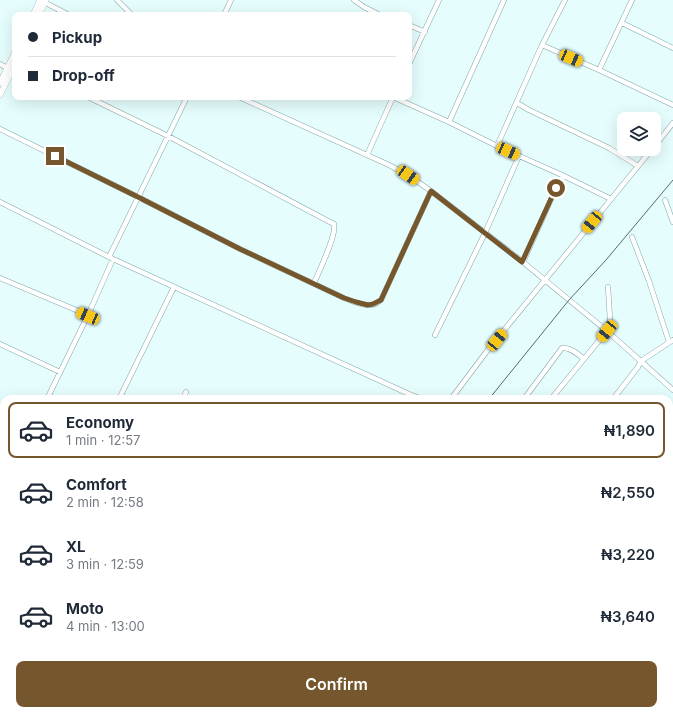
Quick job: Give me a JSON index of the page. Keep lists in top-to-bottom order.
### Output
{
  "page": {
    "banner": ["Pickup", "Drop-off"],
    "list": [
      {
        "name": "Economy",
        "note": "1 min · 12:57",
        "value": "₦1,890"
      },
      {
        "name": "Comfort",
        "note": "2 min · 12:58",
        "value": "₦2,550"
      },
      {
        "name": "XL",
        "note": "3 min · 12:59",
        "value": "₦3,220"
      },
      {
        "name": "Moto",
        "note": "4 min · 13:00",
        "value": "₦3,640"
      }
    ],
    "buttons": "Confirm"
  }
}
